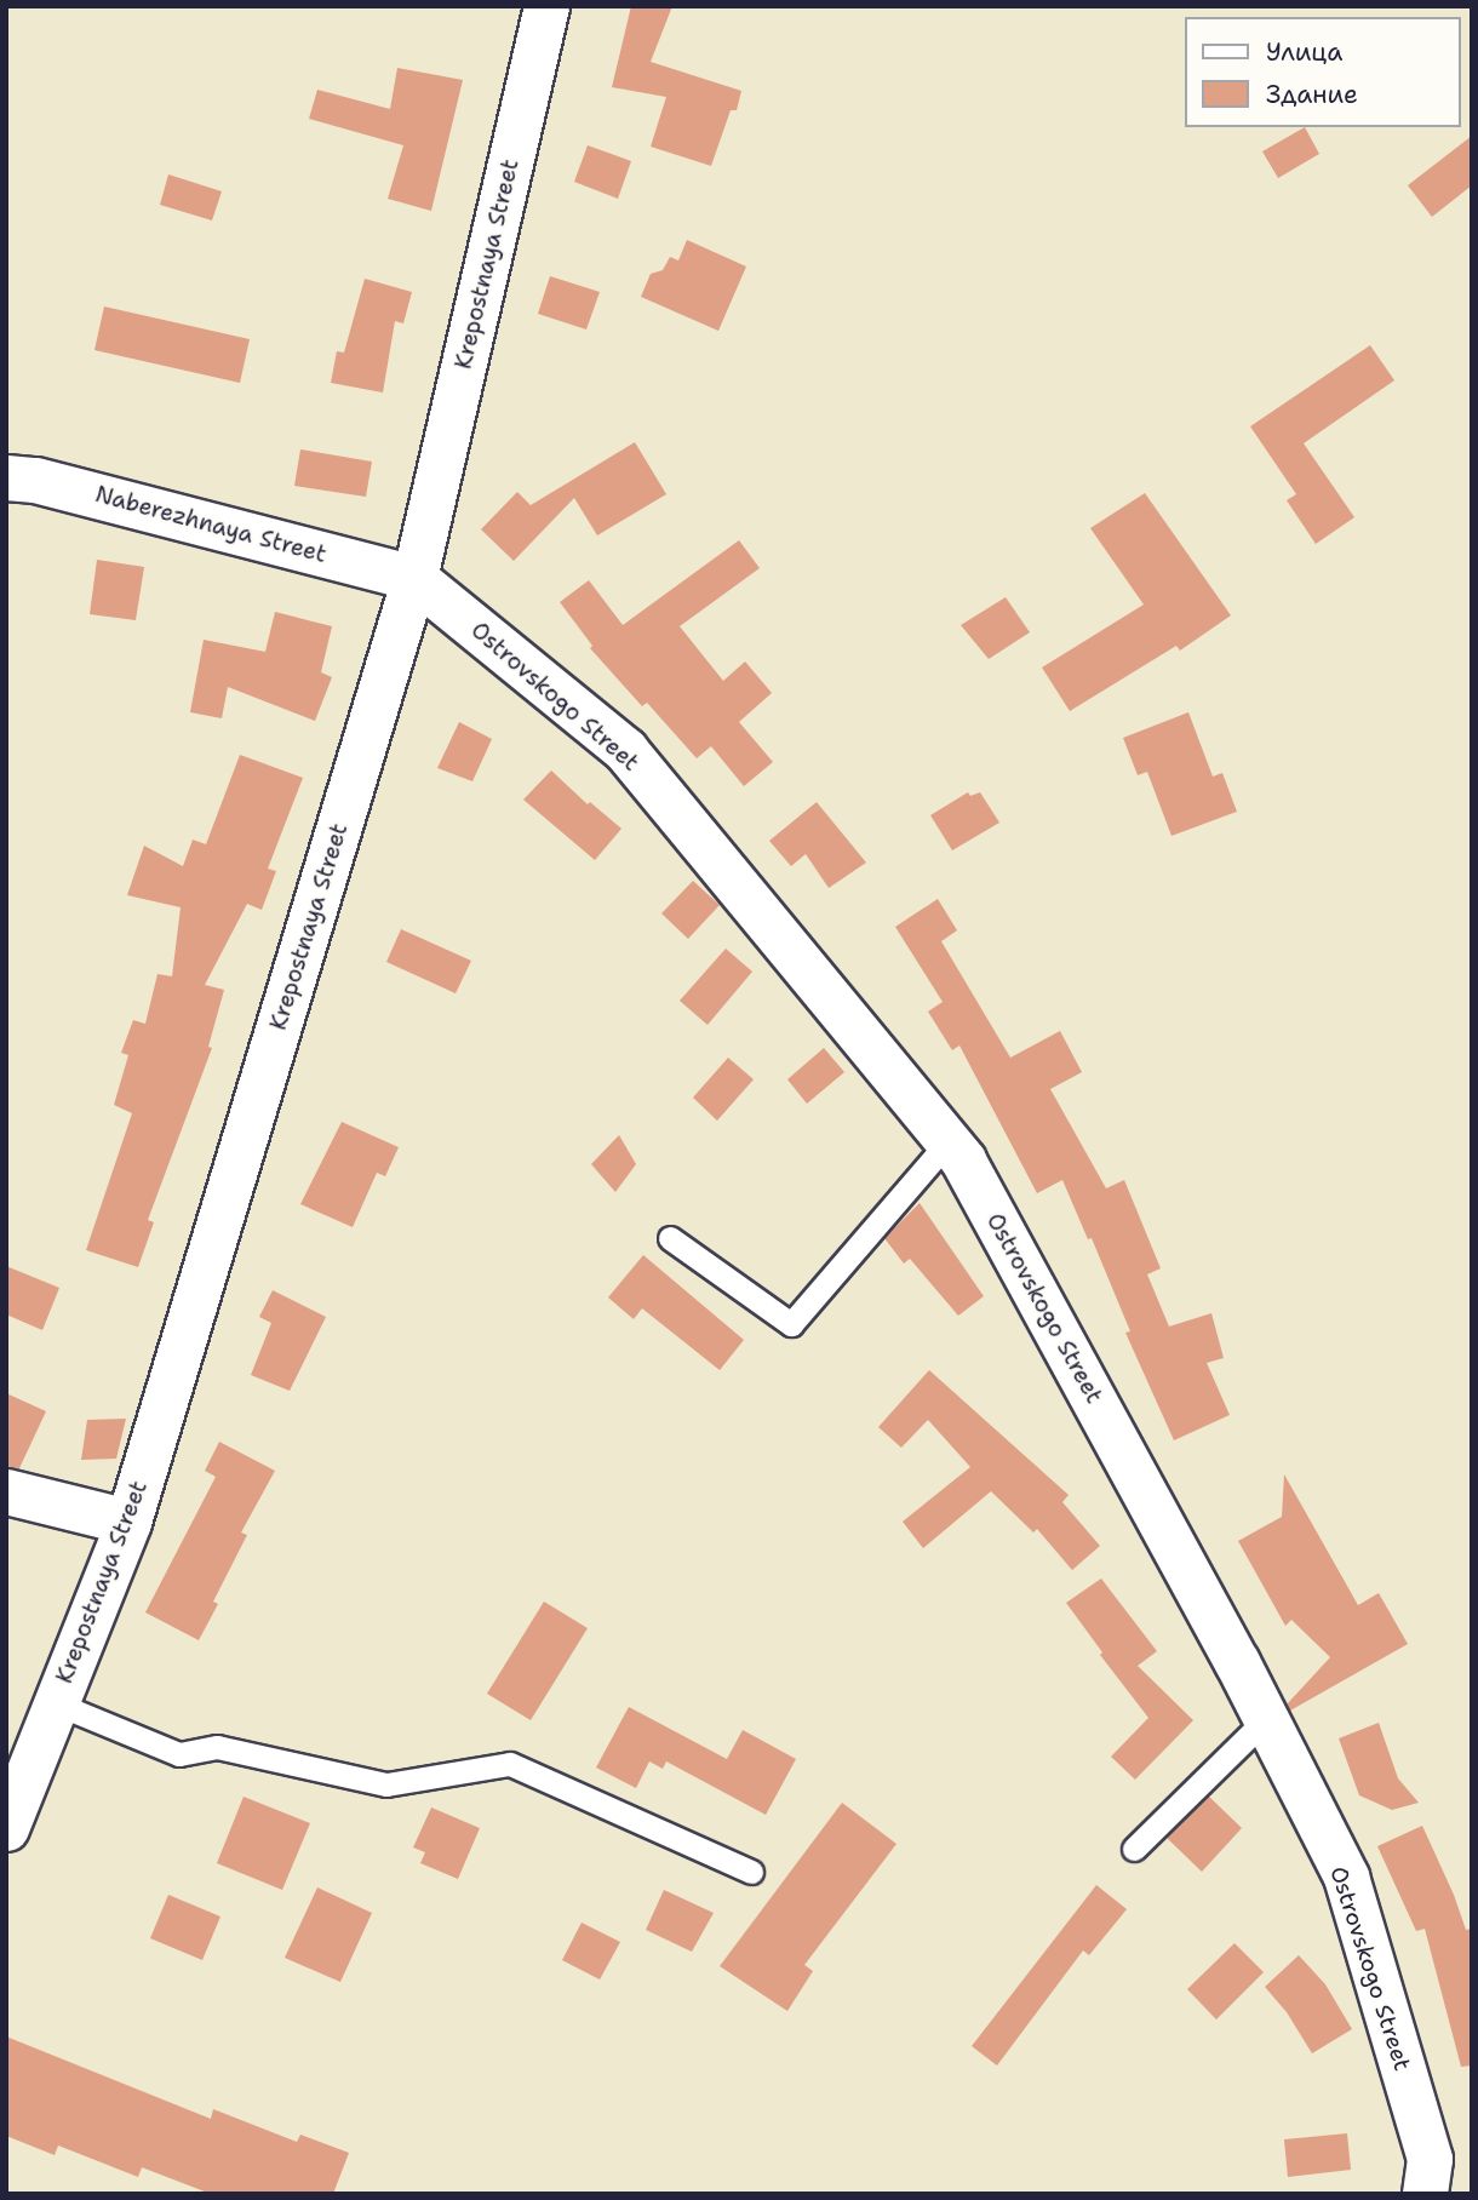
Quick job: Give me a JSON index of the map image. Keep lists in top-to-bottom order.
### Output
{
  "streets": {
    "street": ["Krepostnaya Street", "Naberezhnaya Street", "Ostrovskogo Street"]
  },
  "crossings": [
    ["Krepostnaya Street", "Naberezhnaya Street"],
    ["Krepostnaya Street", "Ostrovskogo Street"],
    ["Naberezhnaya Street", "Ostrovskogo Street"]
  ],
  "legend": ["Улица", "Здание"]
}
